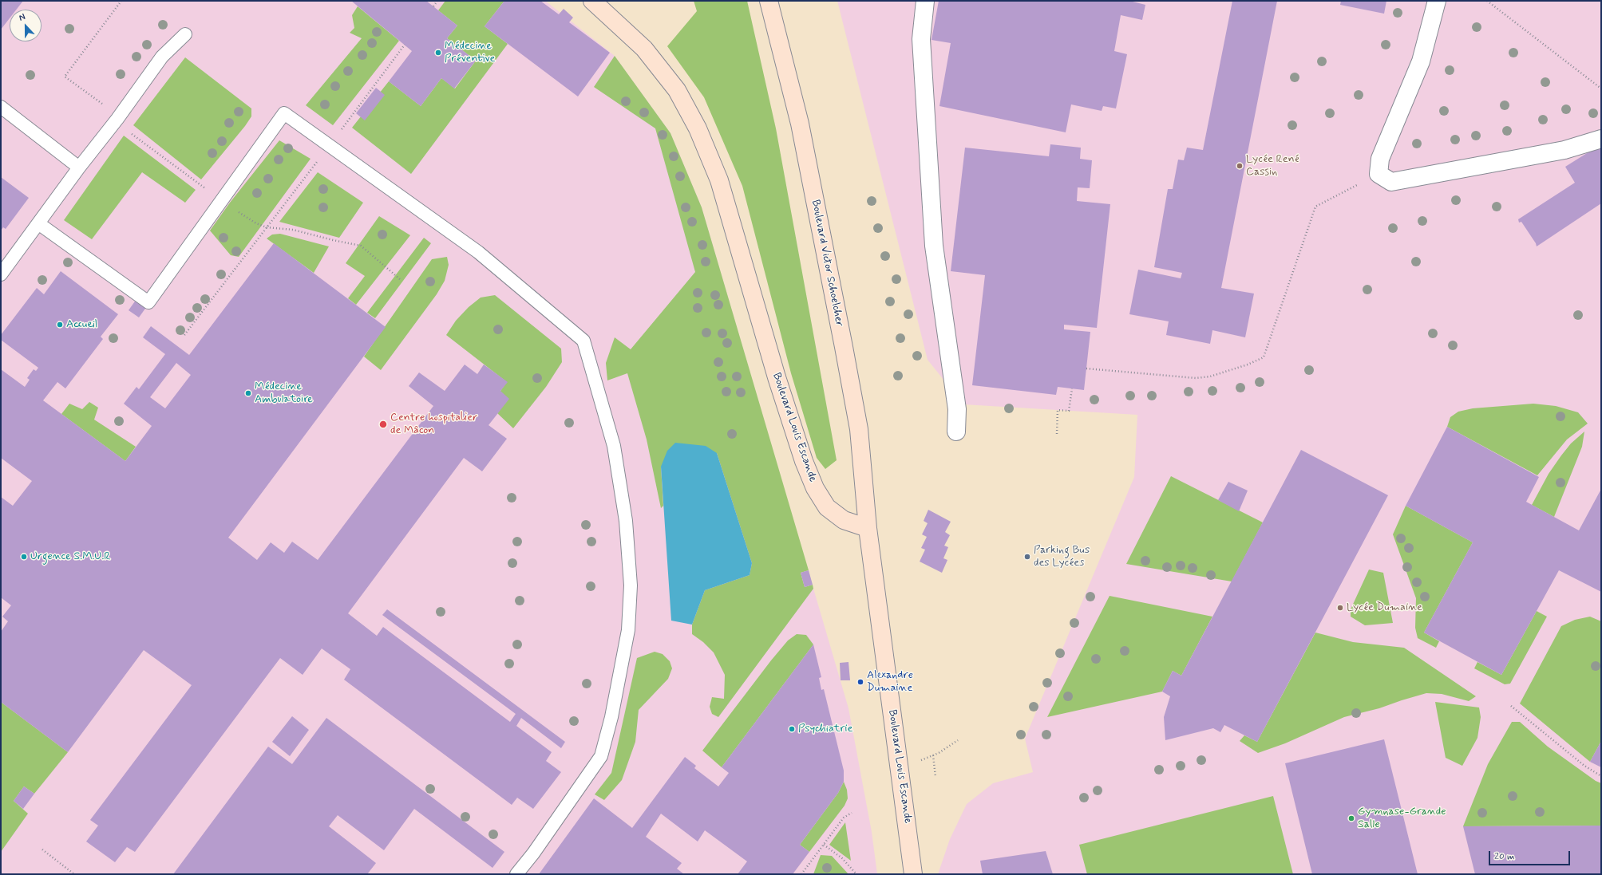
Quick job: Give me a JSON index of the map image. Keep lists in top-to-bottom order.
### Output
{
  "streets": {
    "street": ["Boulevard Victor Schoelcher", "Boulevard Louis Escande"]
  },
  "crossings": [
    ["Boulevard Victor Schoelcher", "Boulevard Louis Escande"]
  ],
  "places": [
    "Médecine Préventive",
    "Lycée René Cassin",
    "Accueil",
    "Médecine Ambulatoire",
    "Centre hospitalier de Mâcon",
    "Urgence S.M.U.R",
    "Parking Bus des Lycées",
    "Lycée Dumaine",
    "Alexandre Dumaine",
    "Psychiatrie",
    "Gymnase-Grande Salle"
  ],
  "scale_bar": "20 m",
  "north": "top"
}
